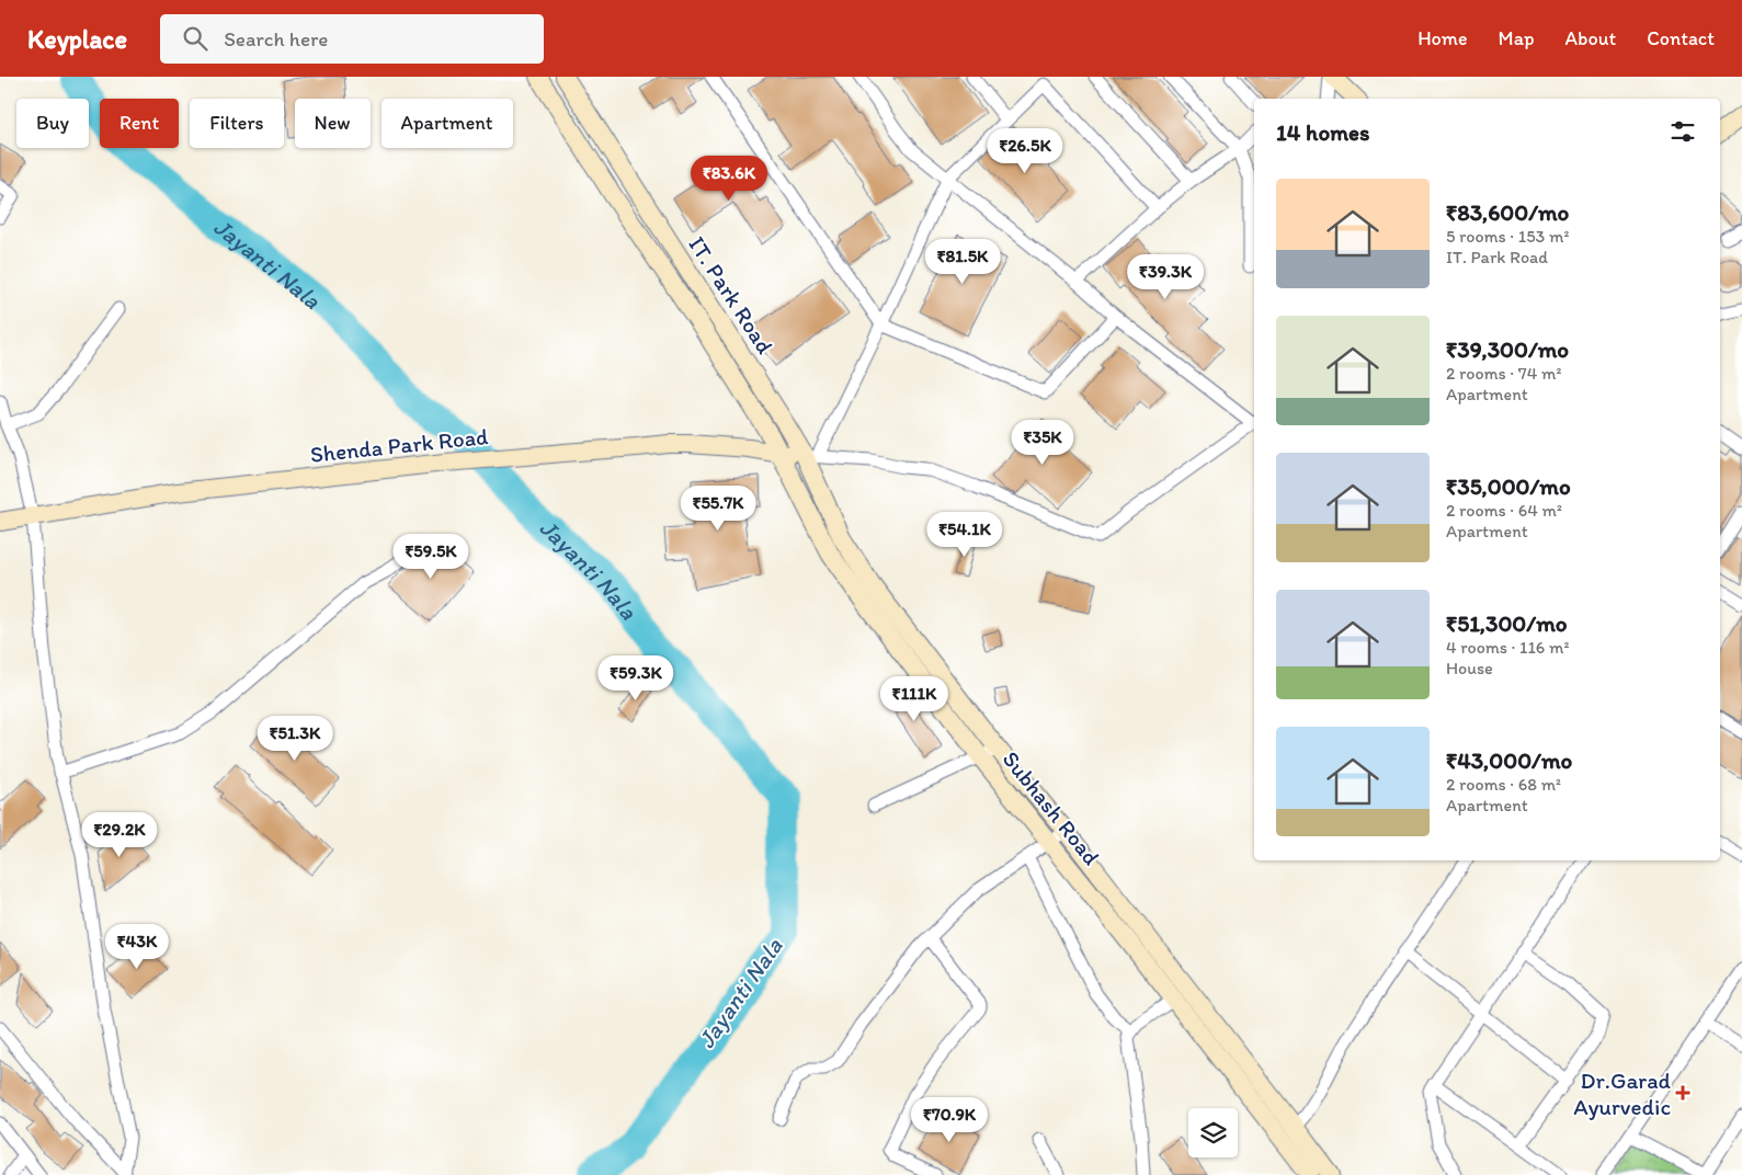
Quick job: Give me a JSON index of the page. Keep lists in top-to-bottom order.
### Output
{
  "streets": {
    "main road": ["IT. Park Road", "Shenda Park Road", "Subhash Road"]
  },
  "crossings": [
    ["IT. Park Road", "Shenda Park Road"],
    ["IT. Park Road", "Subhash Road"],
    ["Shenda Park Road", "Subhash Road"]
  ],
  "water": ["Jayanti Nala"],
  "places": {
    "health": ["Dr.Garad Ayurvedic"]
  },
  "page": {
    "header": "Keyplace",
    "search": "Search here",
    "nav": [
      "Home",
      "Map",
      "About",
      "Contact"
    ],
    "chip": [
      "Buy",
      "Rent",
      "Filters",
      "New",
      "Apartment"
    ],
    "heading": "14 homes",
    "price": [
      "₹26.5K",
      "₹83.6K",
      "₹81.5K",
      "₹39.3K",
      "₹35K",
      "₹55.7K",
      "₹54.1K",
      "₹59.5K",
      "₹59.3K",
      "₹111K",
      "₹51.3K",
      "₹29.2K",
      "₹43K",
      "₹70.9K"
    ],
    "list": [
      {
        "name": "₹83,600/mo",
        "note": "5 rooms · 153 m² · IT. Park Road"
      },
      {
        "name": "₹39,300/mo",
        "note": "2 rooms · 74 m² · Apartment"
      },
      {
        "name": "₹35,000/mo",
        "note": "2 rooms · 64 m² · Apartment"
      },
      {
        "name": "₹51,300/mo",
        "note": "4 rooms · 116 m² · House"
      },
      {
        "name": "₹43,000/mo",
        "note": "2 rooms · 68 m² · Apartment"
      }
    ]
  }
}
